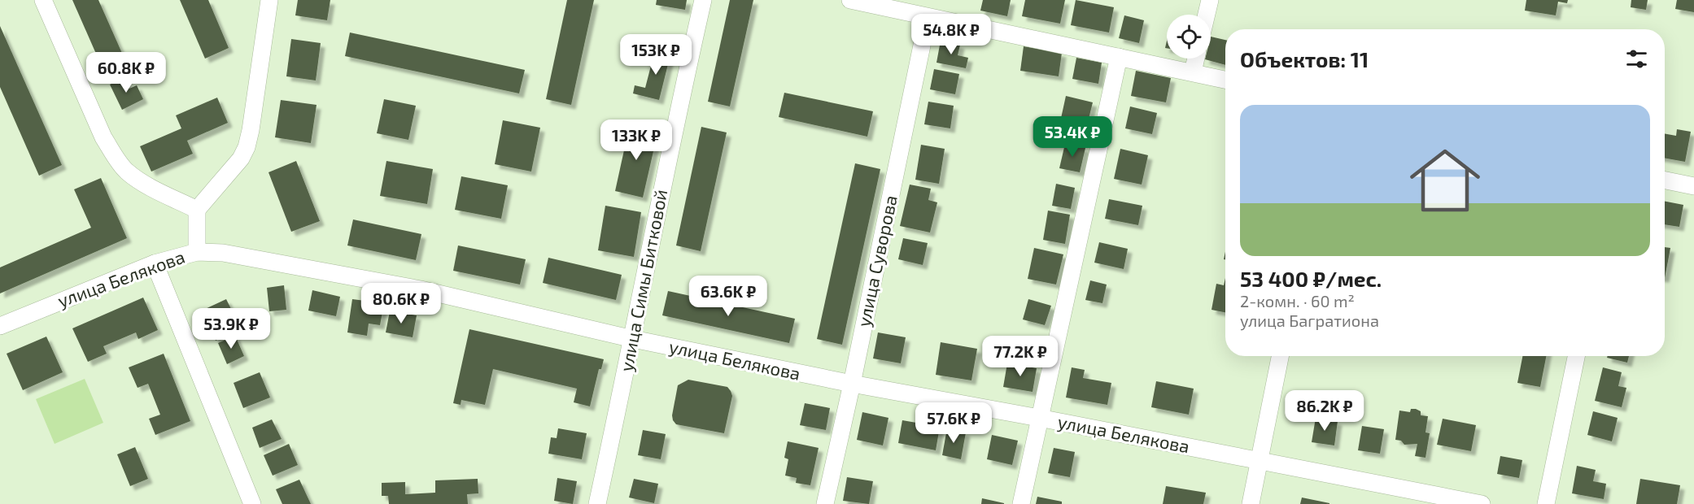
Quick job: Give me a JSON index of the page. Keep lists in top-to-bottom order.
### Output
{
  "streets": {
    "street": ["улица Суворова", "улица Белякова", "улица Симы Битковой"]
  },
  "crossings": [
    ["улица Суворова", "улица Белякова"],
    ["улица Белякова", "улица Симы Битковой"]
  ],
  "page": {
    "price": [
      "54.8K ₽",
      "153K ₽",
      "60.8K ₽",
      "53.4K ₽",
      "133K ₽",
      "63.6K ₽",
      "80.6K ₽",
      "53.9K ₽",
      "77.2K ₽",
      "86.2K ₽",
      "57.6K ₽"
    ],
    "heading": "Объектов: 11",
    "list": [
      {
        "name": "53 400 ₽/мес.",
        "note": "2-комн. · 60 m² · улица Багратиона"
      }
    ]
  }
}
